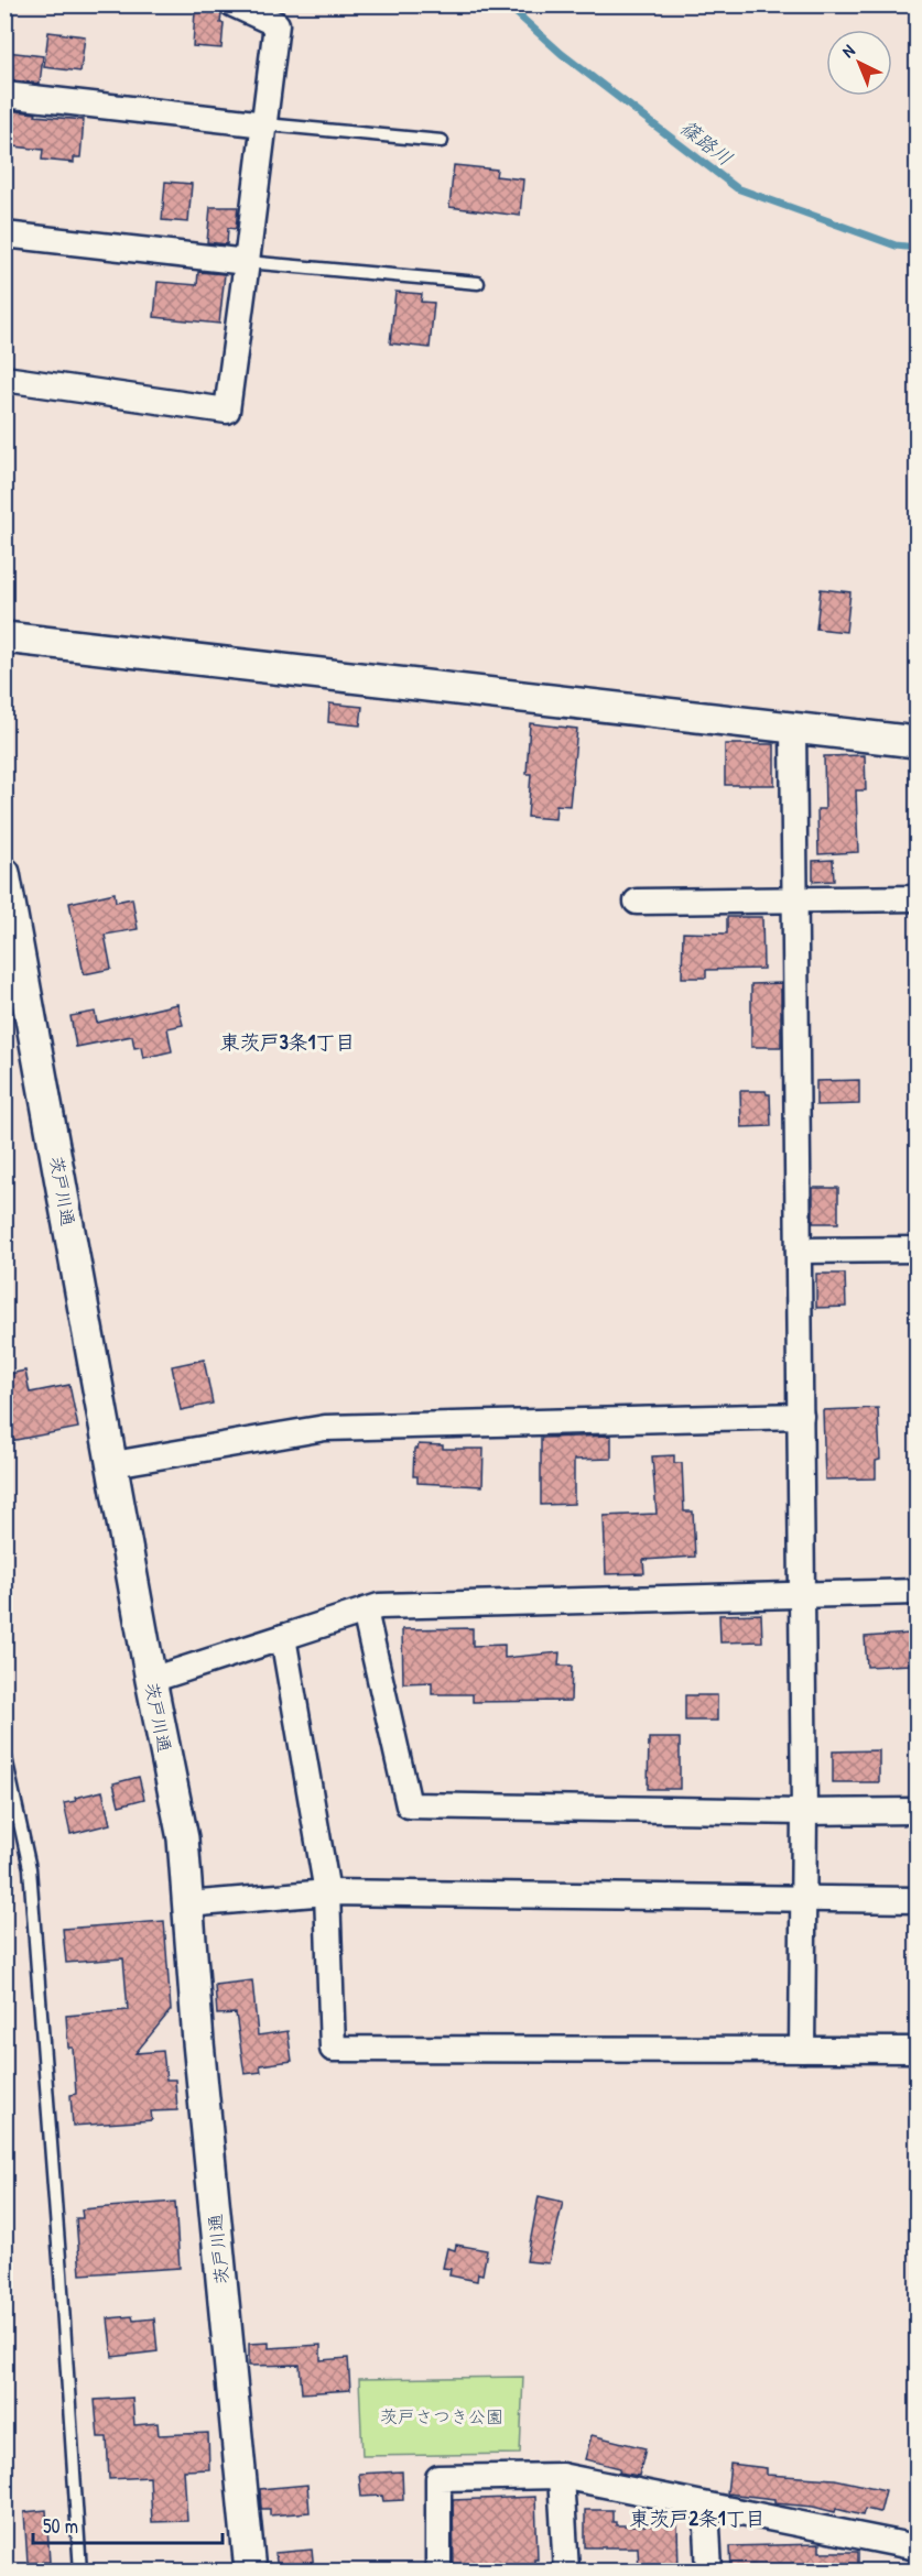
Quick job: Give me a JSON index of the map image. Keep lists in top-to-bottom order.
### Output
{
  "streets": {
    "street": ["茨戸川通"]
  },
  "districts": ["東茨戸3条1丁目", "東茨戸2条1丁目"],
  "water": ["篠路川"],
  "parks": ["茨戸さつき公園"],
  "scale_bar": "50 m",
  "north": "top left"
}
